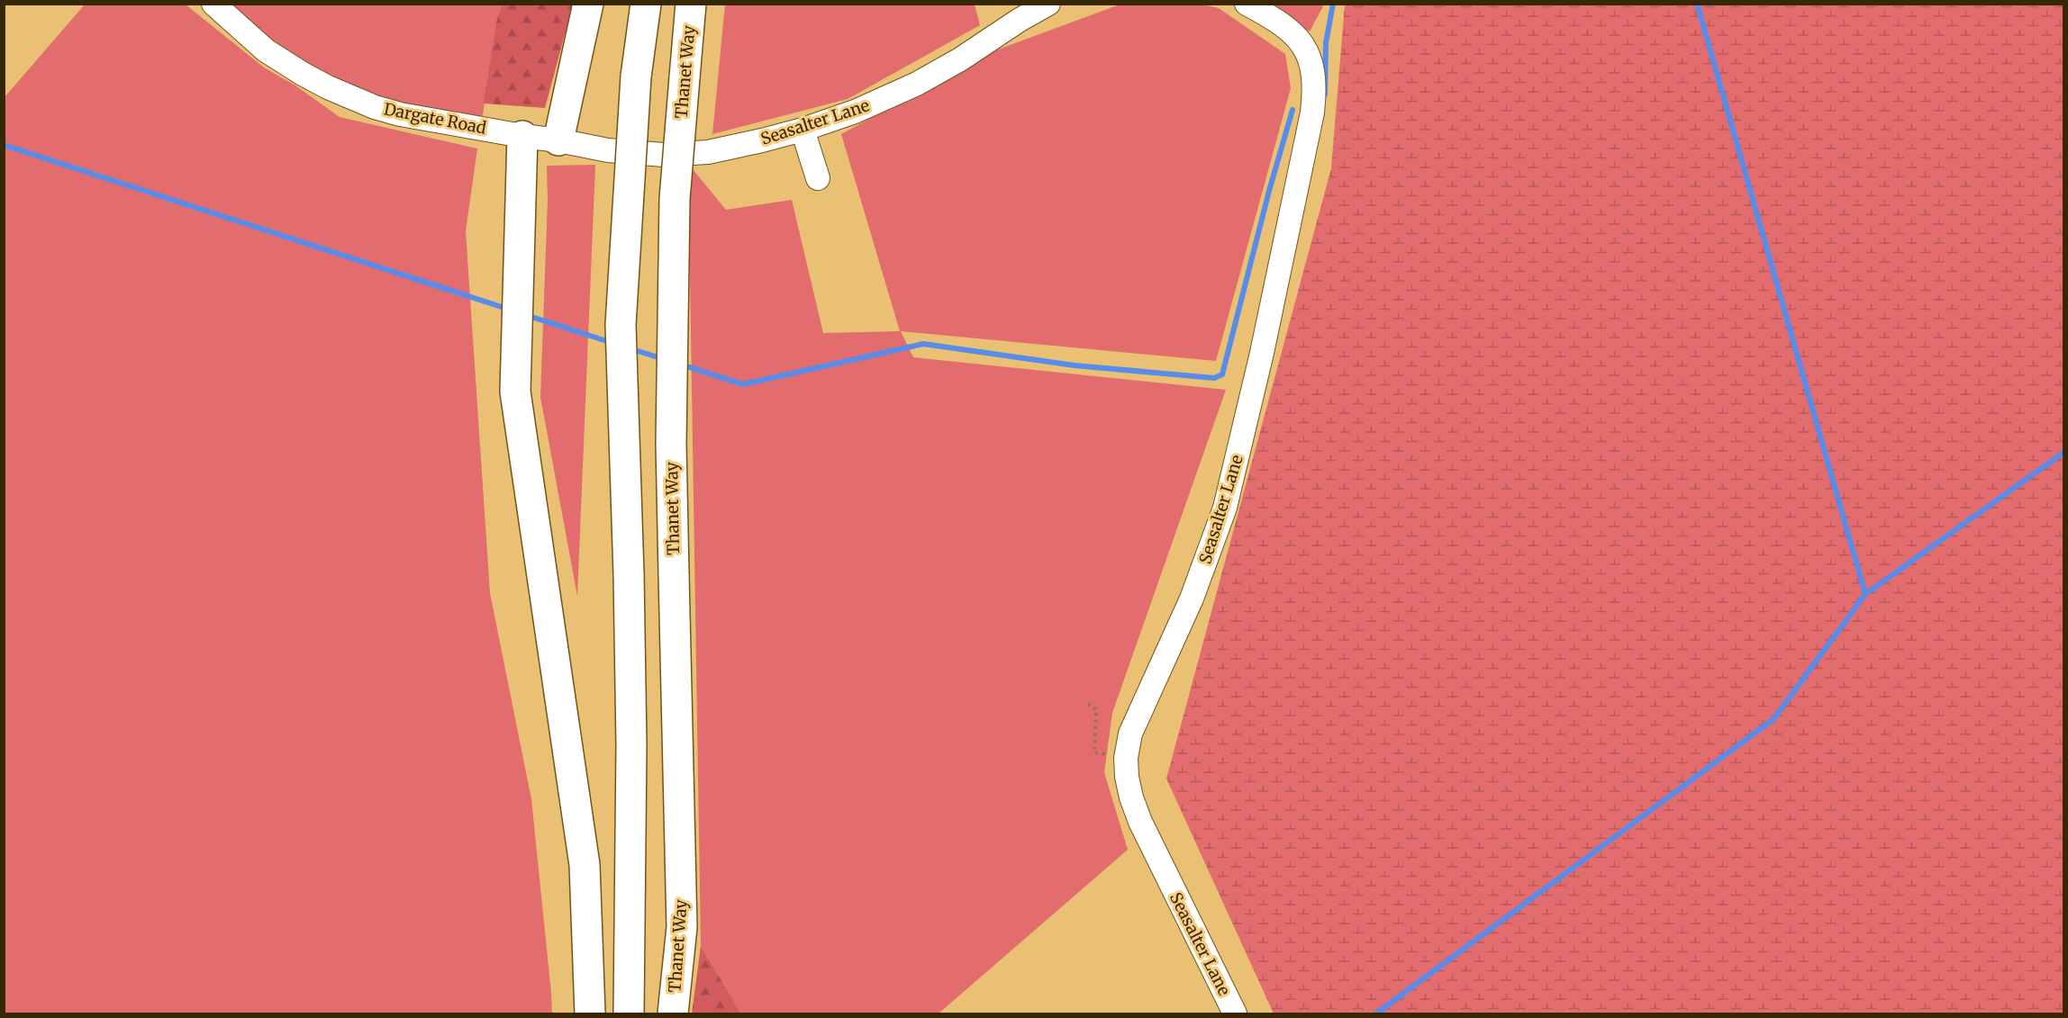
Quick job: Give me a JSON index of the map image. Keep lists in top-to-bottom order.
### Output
{
  "streets": {
    "highway": ["Thanet Way"],
    "street": ["Dargate Road", "Seasalter Lane"]
  },
  "crossings": [
    ["Dargate Road", "Seasalter Lane"]
  ]
}
